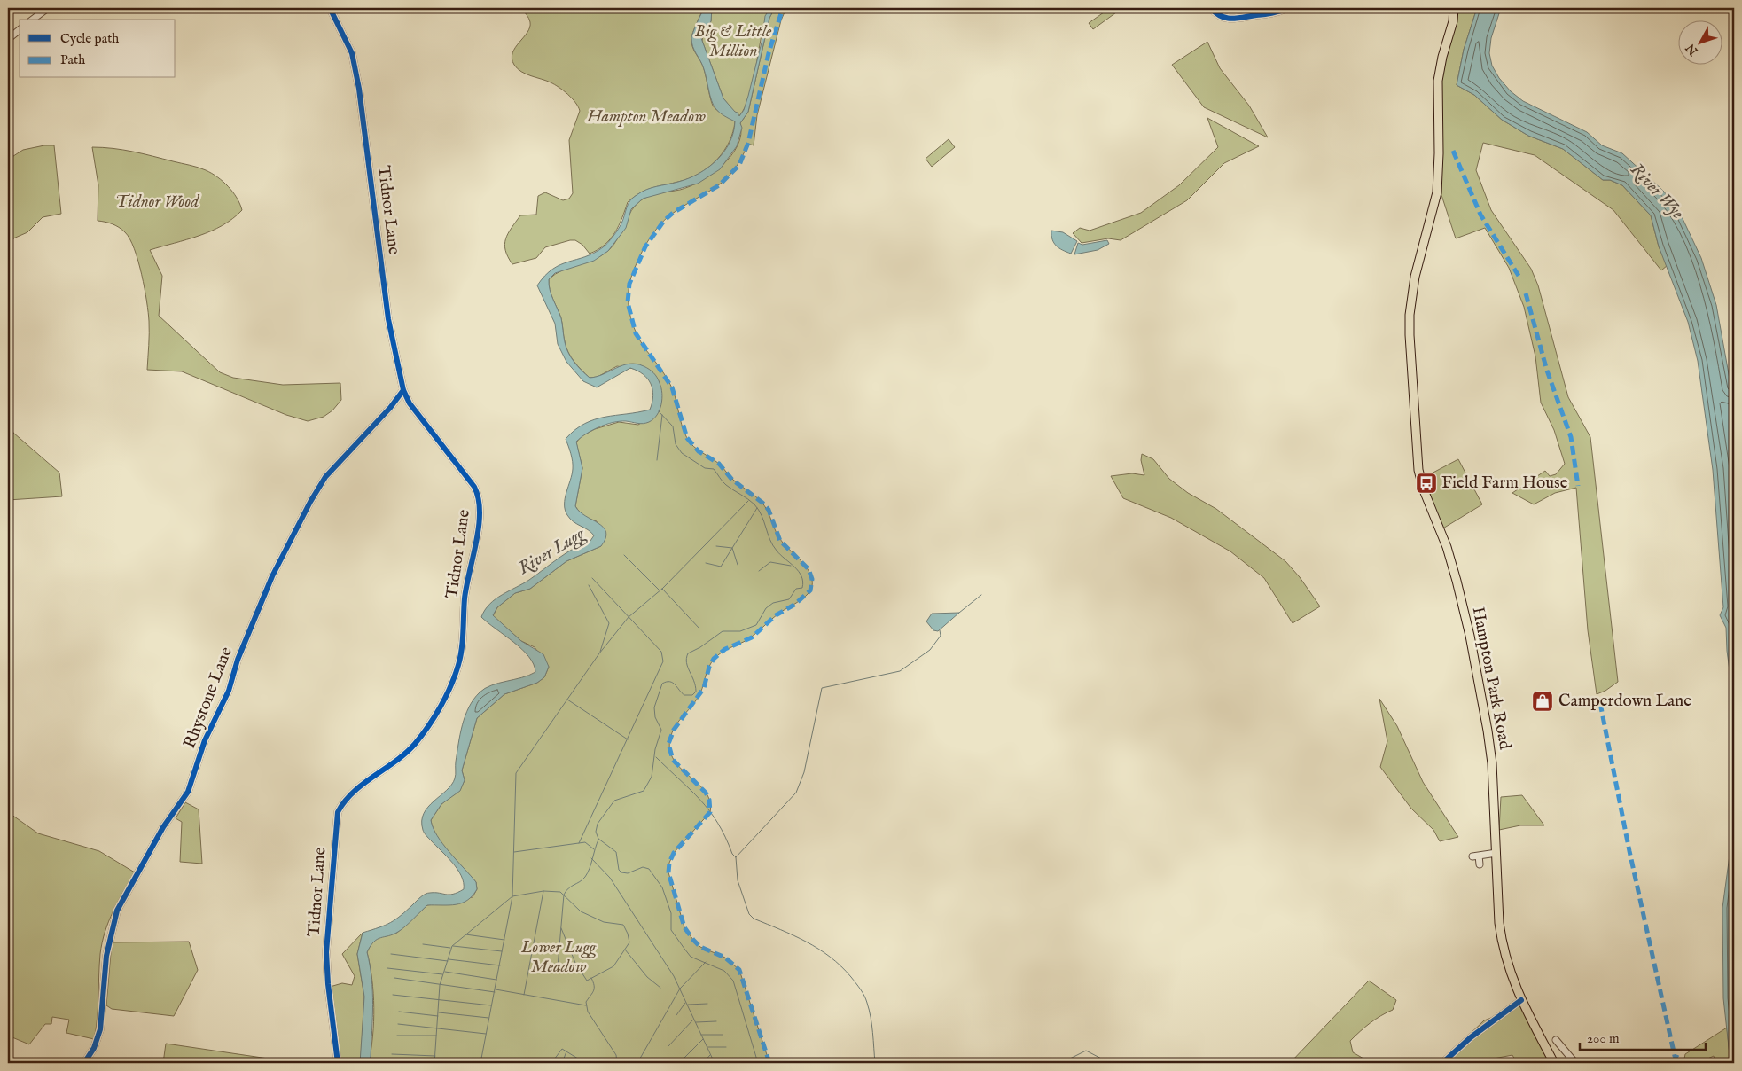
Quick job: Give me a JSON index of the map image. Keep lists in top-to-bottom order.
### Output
{
  "streets": {
    "main road": ["Hampton Park Road"],
    "street": ["Tidnor Lane", "Rhystone Lane"]
  },
  "crossings": [
    ["Tidnor Lane", "Rhystone Lane"]
  ],
  "water": ["River Wye", "River Lugg"],
  "parks": [
    "Big & Little Million",
    "Hampton Meadow",
    "Tidnor Wood",
    "Lower Lugg Meadow"
  ],
  "places": {
    "bus stop": ["Field Farm House"],
    "shop": ["Camperdown Lane"]
  },
  "legend": ["Cycle path", "Path"],
  "scale_bar": "200 m",
  "north": "bottom left"
}
